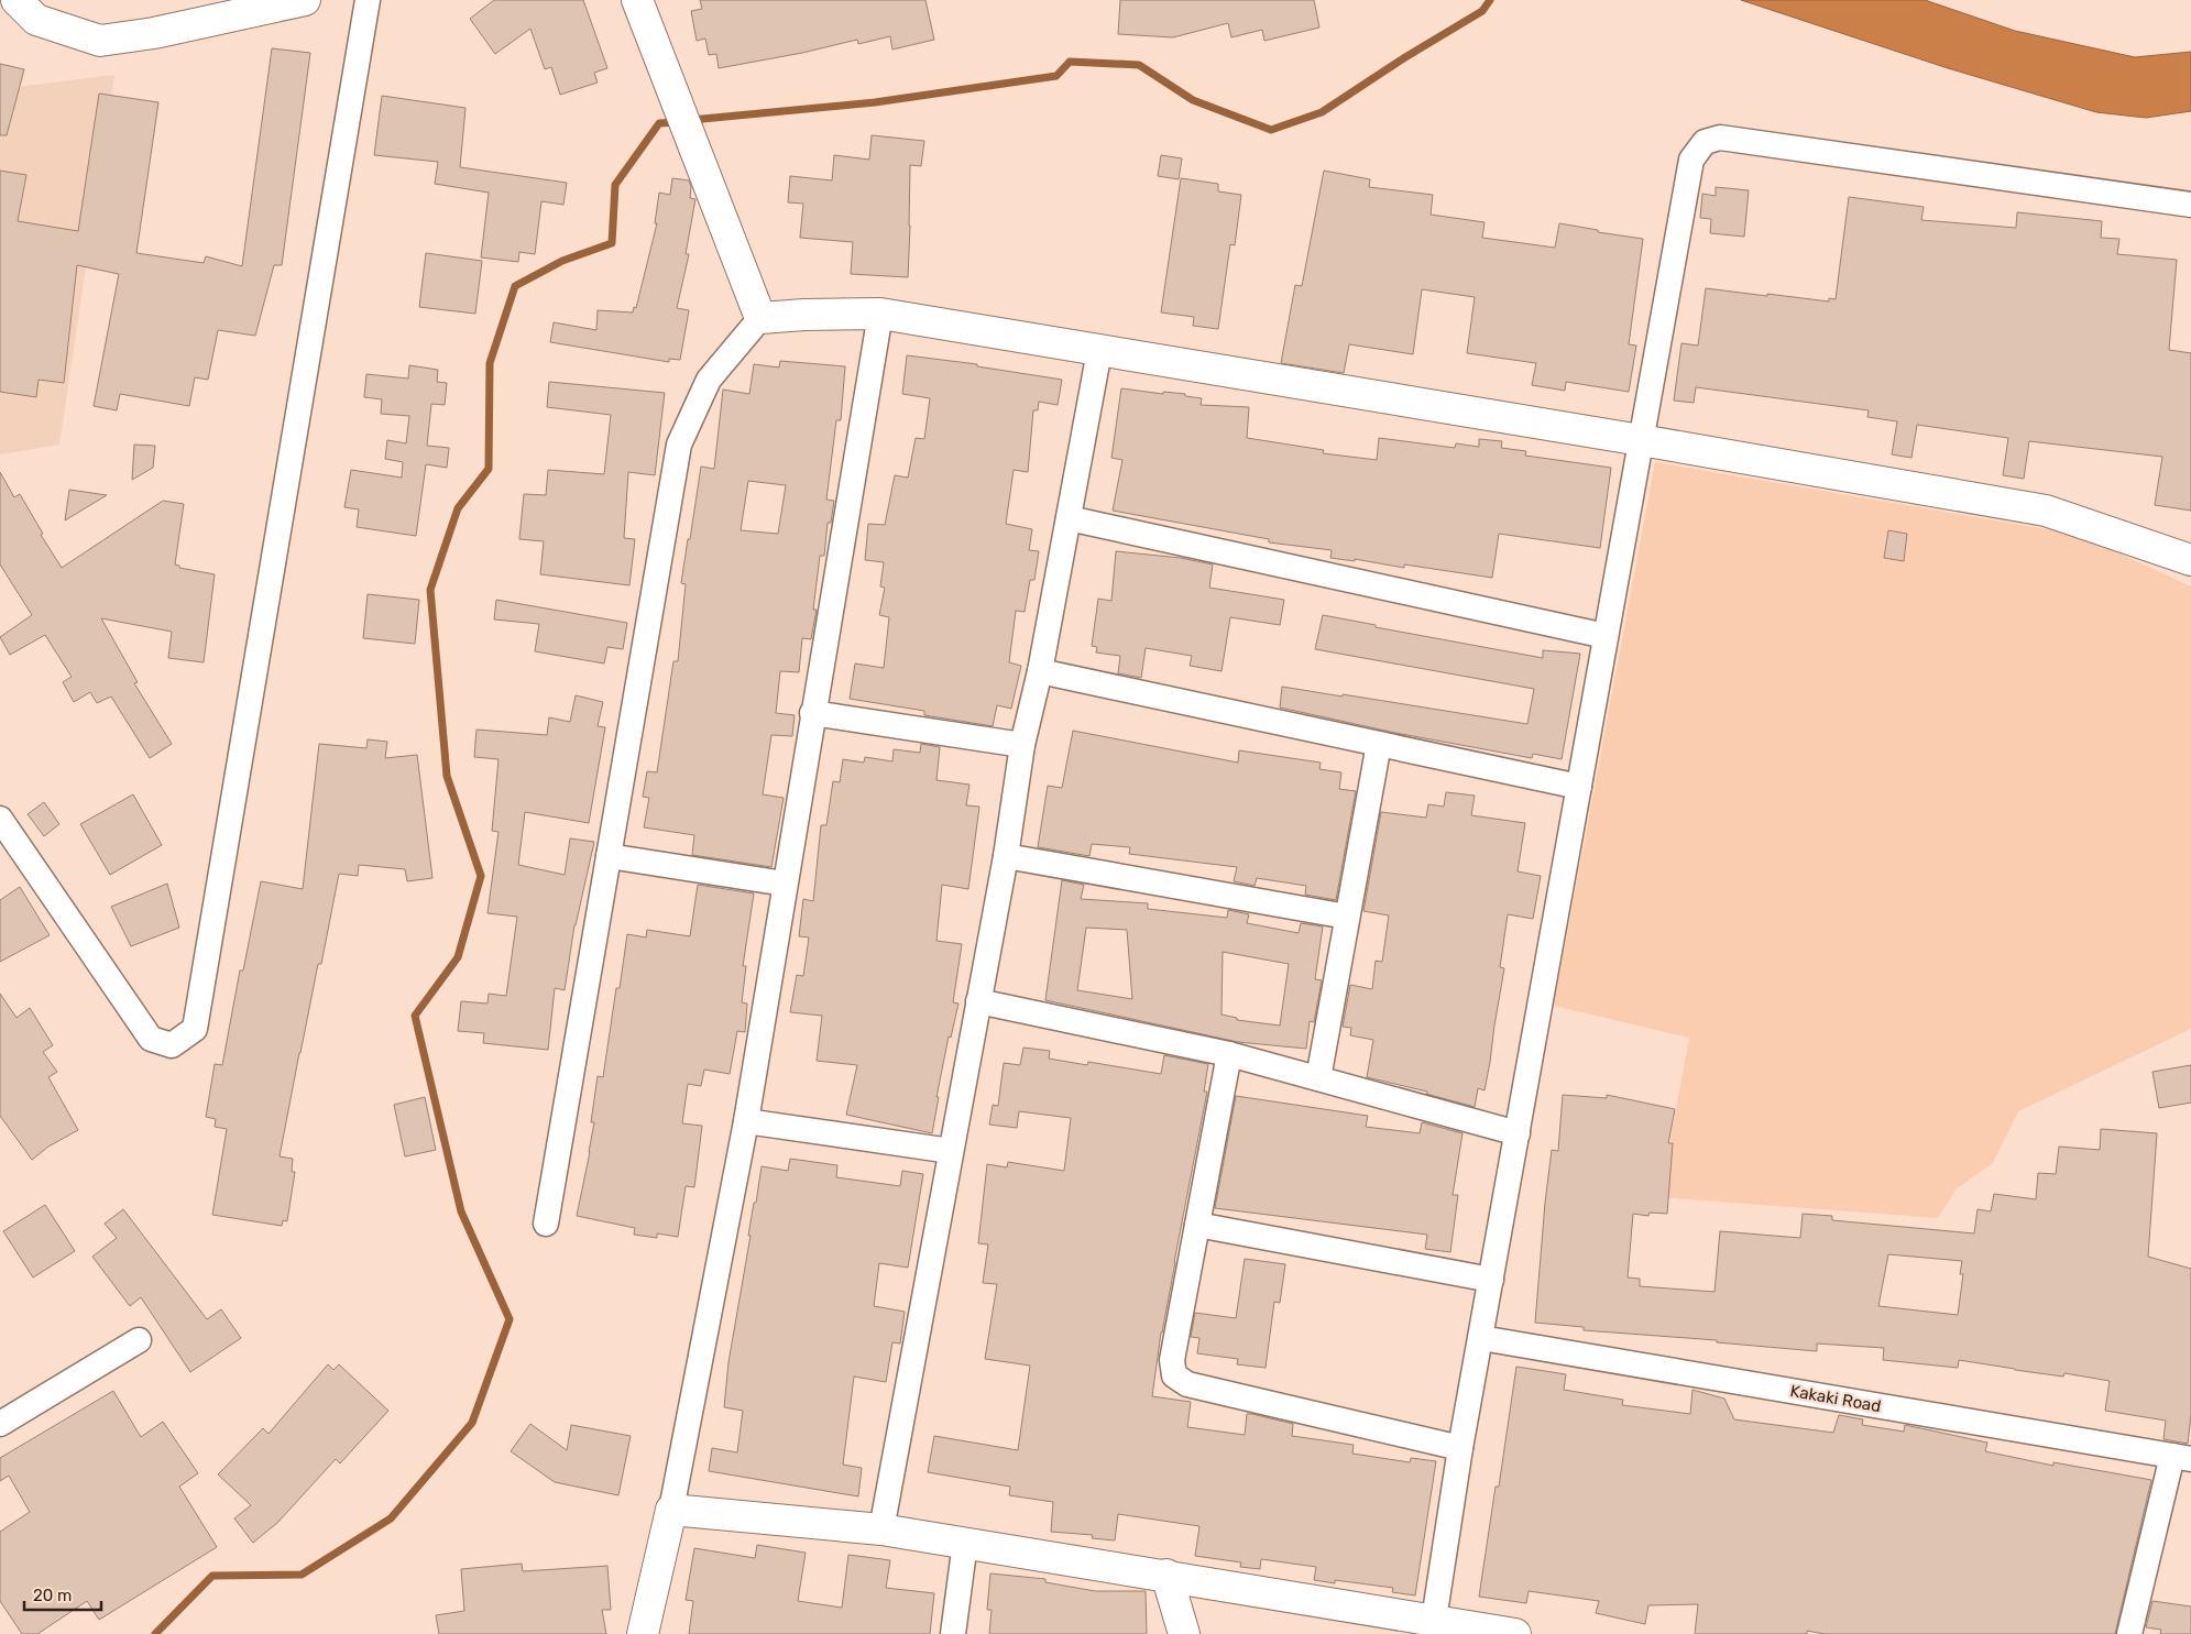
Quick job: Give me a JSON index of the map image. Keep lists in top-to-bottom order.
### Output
{
  "streets": {
    "street": ["Kakaki Road"]
  },
  "scale_bar": "20 m"
}
